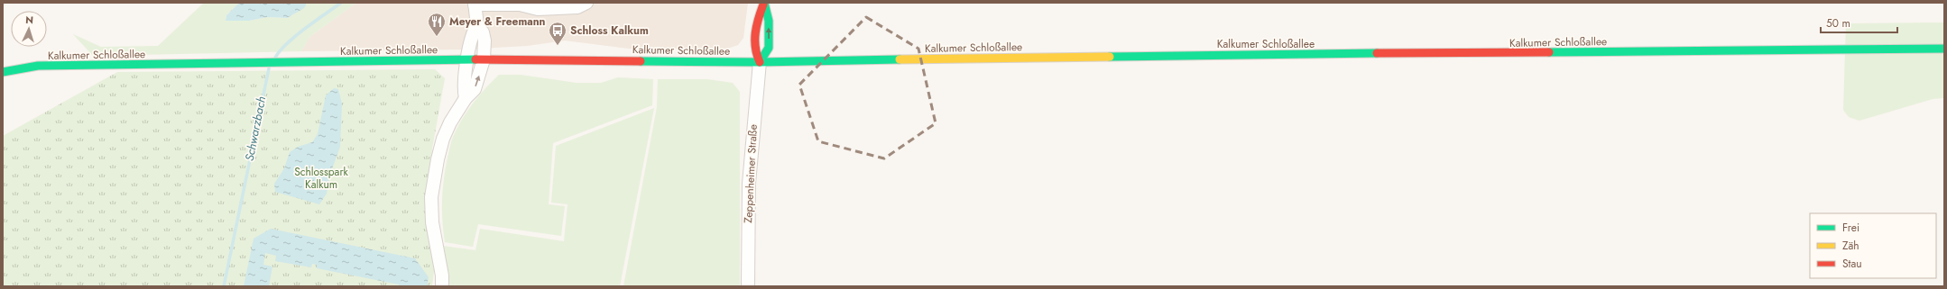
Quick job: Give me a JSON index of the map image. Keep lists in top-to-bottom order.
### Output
{
  "streets": {
    "main road": ["Kalkumer Schloßallee"],
    "street": ["Zeppenheimer Straße"]
  },
  "crossings": [
    ["Kalkumer Schloßallee", "Zeppenheimer Straße"]
  ],
  "water": ["Schwarzbach"],
  "parks": ["Schlosspark Kalkum"],
  "places": {
    "restaurant": ["Meyer & Freemann"],
    "bus stop": ["Schloss Kalkum"]
  },
  "legend": ["Frei", "Zäh", "Stau"],
  "scale_bar": "50 m",
  "north": "top"
}
